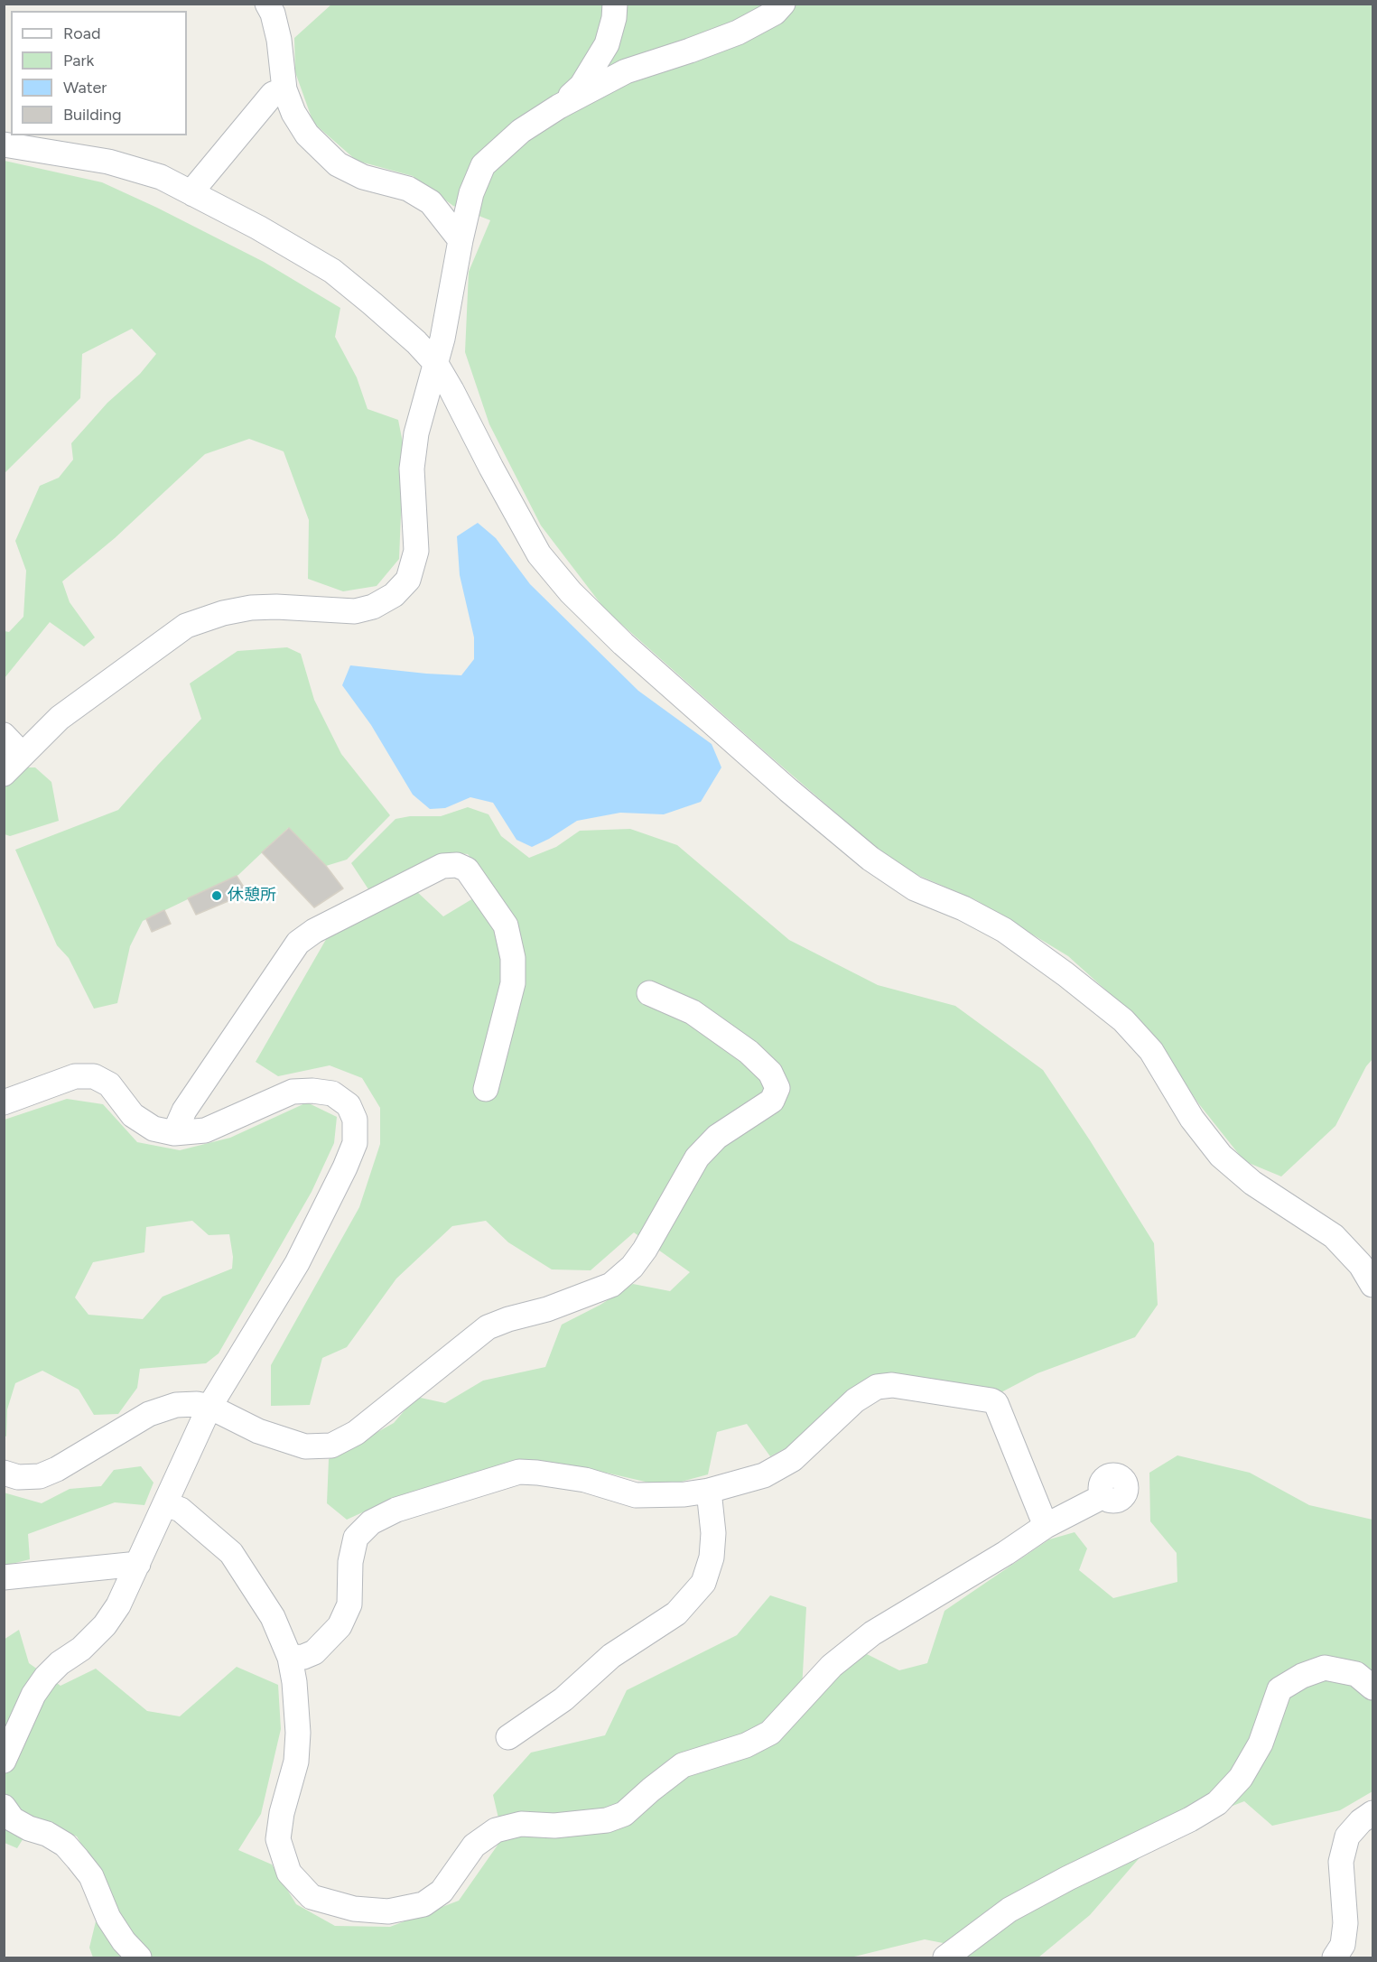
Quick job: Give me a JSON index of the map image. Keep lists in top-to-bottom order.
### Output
{
  "places": ["休憩所"],
  "legend": [
    "Road",
    "Park",
    "Water",
    "Building"
  ]
}
